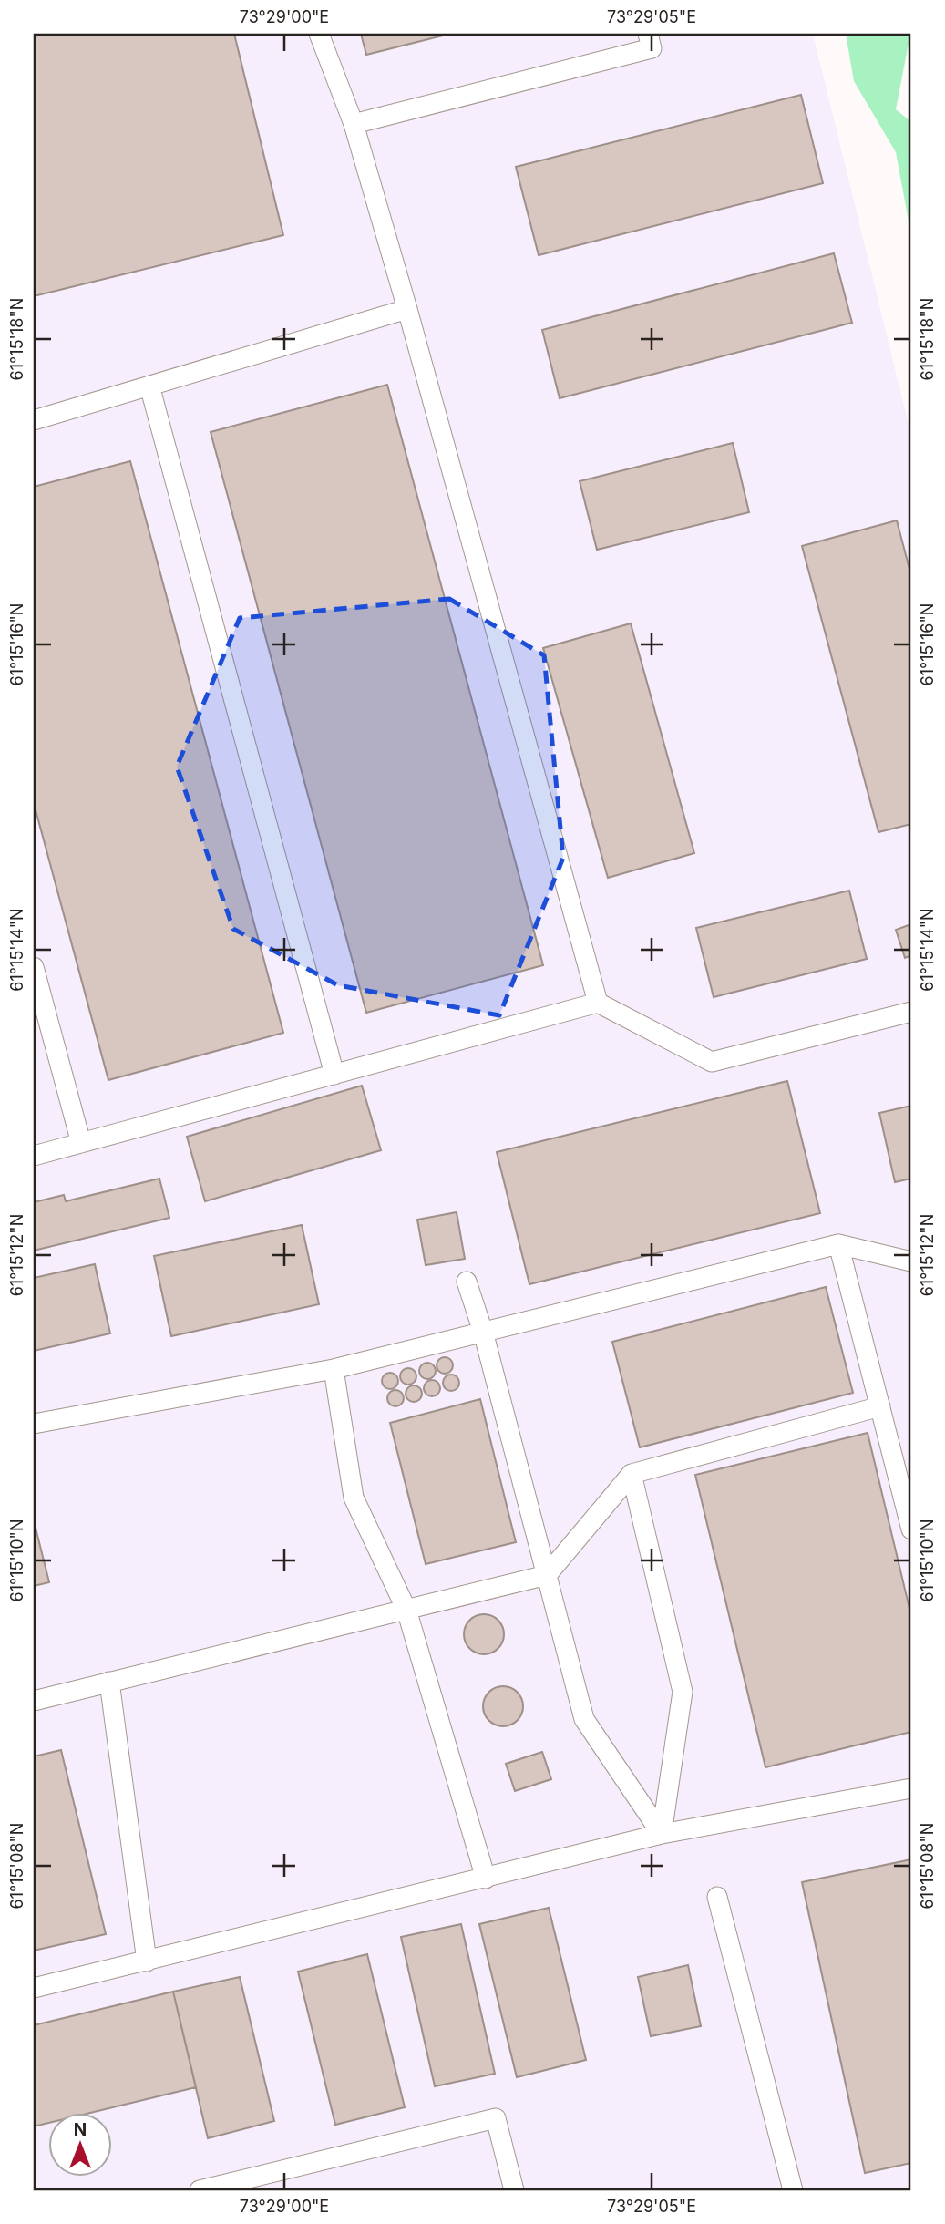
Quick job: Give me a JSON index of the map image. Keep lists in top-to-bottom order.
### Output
{
  "north": "top",
  "coordinates": [
    "73°29'00\"E",
    "73°29'05\"E",
    "61°15'18\"N",
    "61°15'16\"N",
    "61°15'14\"N",
    "61°15'12\"N",
    "61°15'10\"N",
    "61°15'08\"N"
  ]
}
